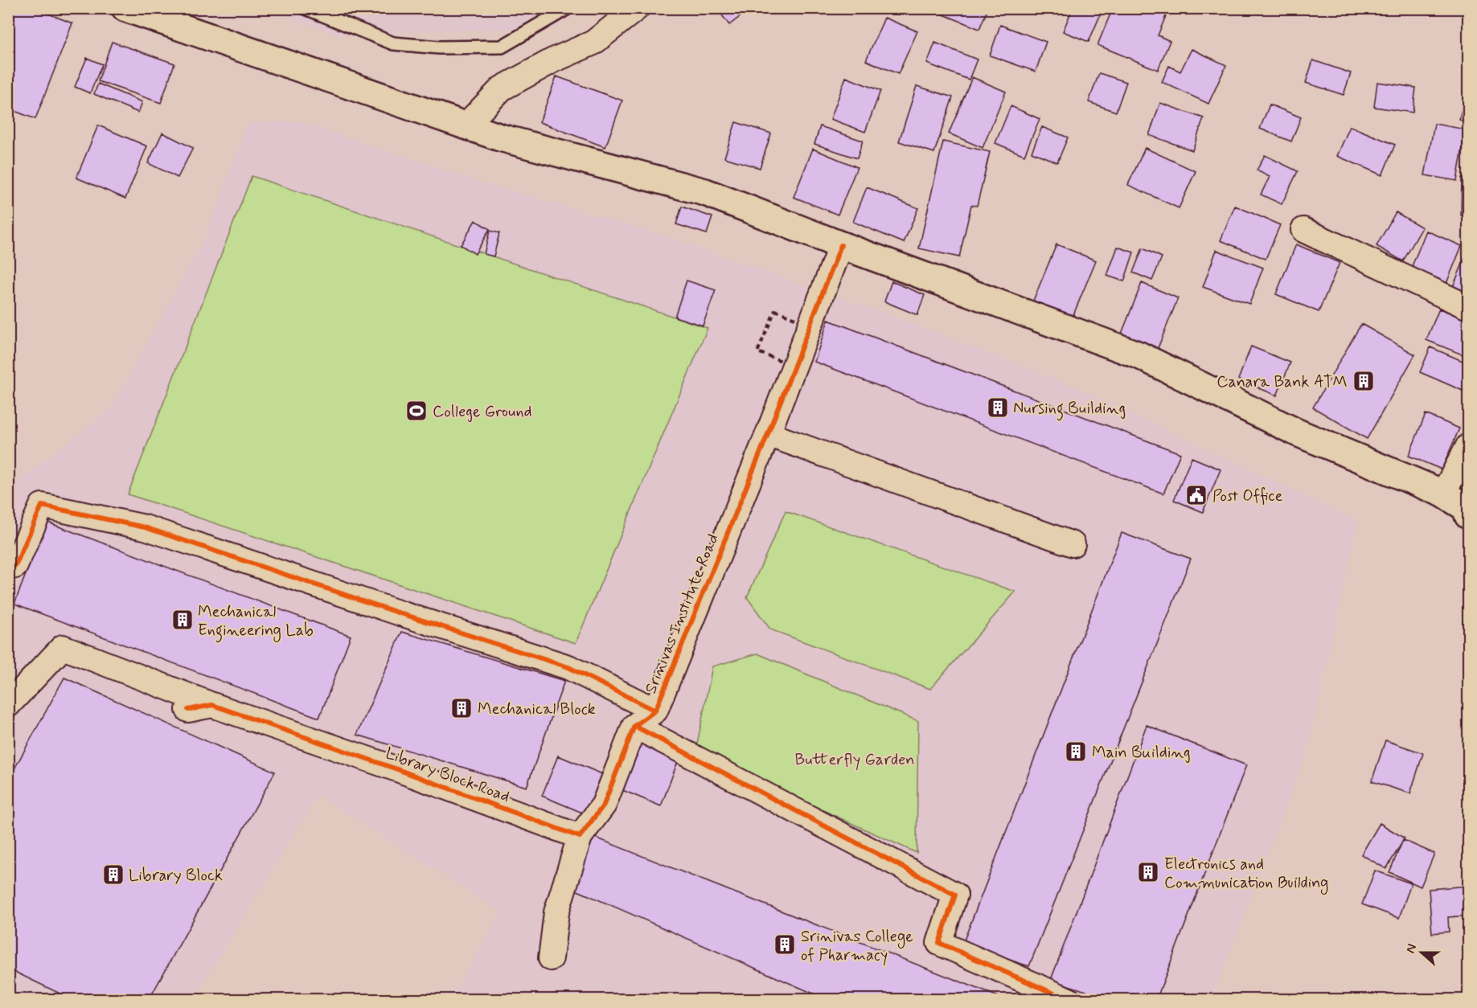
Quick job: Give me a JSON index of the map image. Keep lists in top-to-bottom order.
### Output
{
  "streets": {
    "street": ["Srinivas Institute Road", "Library Block Road"]
  },
  "parks": ["Butterfly Garden"],
  "places": {
    "building": [
      "Canara Bank ATM",
      "Nursing Building",
      "Mechanical Engineering Lab",
      "Mechanical Block",
      "Main Building",
      "Electronics and Communication Building",
      "Library Block",
      "Srinivas College of Pharmacy"
    ],
    "sports": ["College Ground"],
    "public building": ["Post Office"]
  },
  "north": "left"
}
